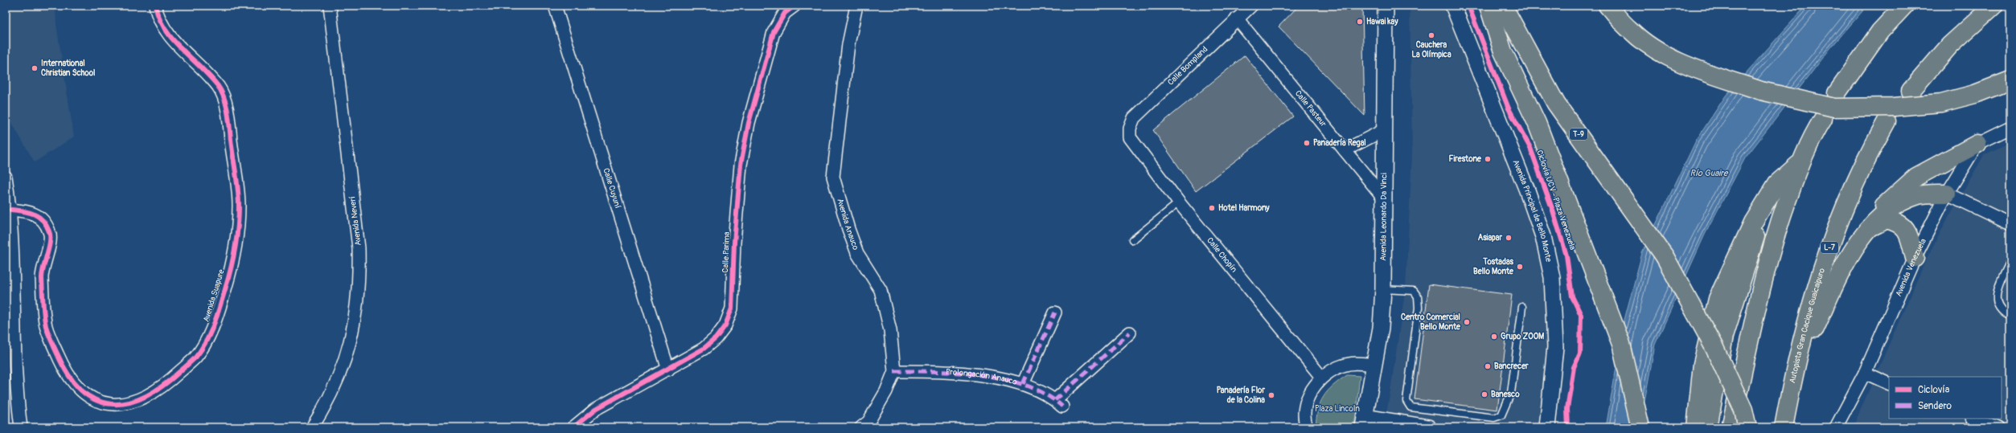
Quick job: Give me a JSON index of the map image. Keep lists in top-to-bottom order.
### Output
{
  "streets": {
    "highway": ["T-9", "L-7", "Autopista Gran Cacique Guaicaipuro"],
    "street": [
      "Calle Bompland",
      "Calle Pasteur",
      "Calle Cuyuní",
      "Avenida Principal de Bello Monte",
      "Avenida Leonardo Da Vinci",
      "Avenida Neverí",
      "Avenida Anauco",
      "Calle Parima",
      "Calle Chopín",
      "Avenida Venezuela",
      "Avenida Suapure",
      "Prolongación Anauco"
    ],
    "cycle path": ["Ciclovía UCV - Plaza Venezuela"]
  },
  "crossings": [
    ["Calle Bompland", "Calle Pasteur"],
    ["Calle Bompland", "Calle Chopín"],
    ["Calle Pasteur", "Avenida Leonardo Da Vinci"],
    ["Calle Cuyuní", "Calle Parima"],
    ["Avenida Anauco", "Prolongación Anauco"]
  ],
  "water": ["Río Guaire"],
  "parks": ["Plaza Lincoln"],
  "places": [
    "Hawai kay",
    "Cauchera La Olímpica",
    "International Christian School",
    "Panadería Regal",
    "Firestone",
    "Hotel Harmony",
    "Asiapar",
    "Tostadas Bello Monte",
    "Centro Comercial Bello Monte",
    "Grupo ZOOM",
    "Bancrecer",
    "Banesco",
    "Panadería Flor de la Colina"
  ],
  "legend": ["Ciclovía", "Sendero"]
}
